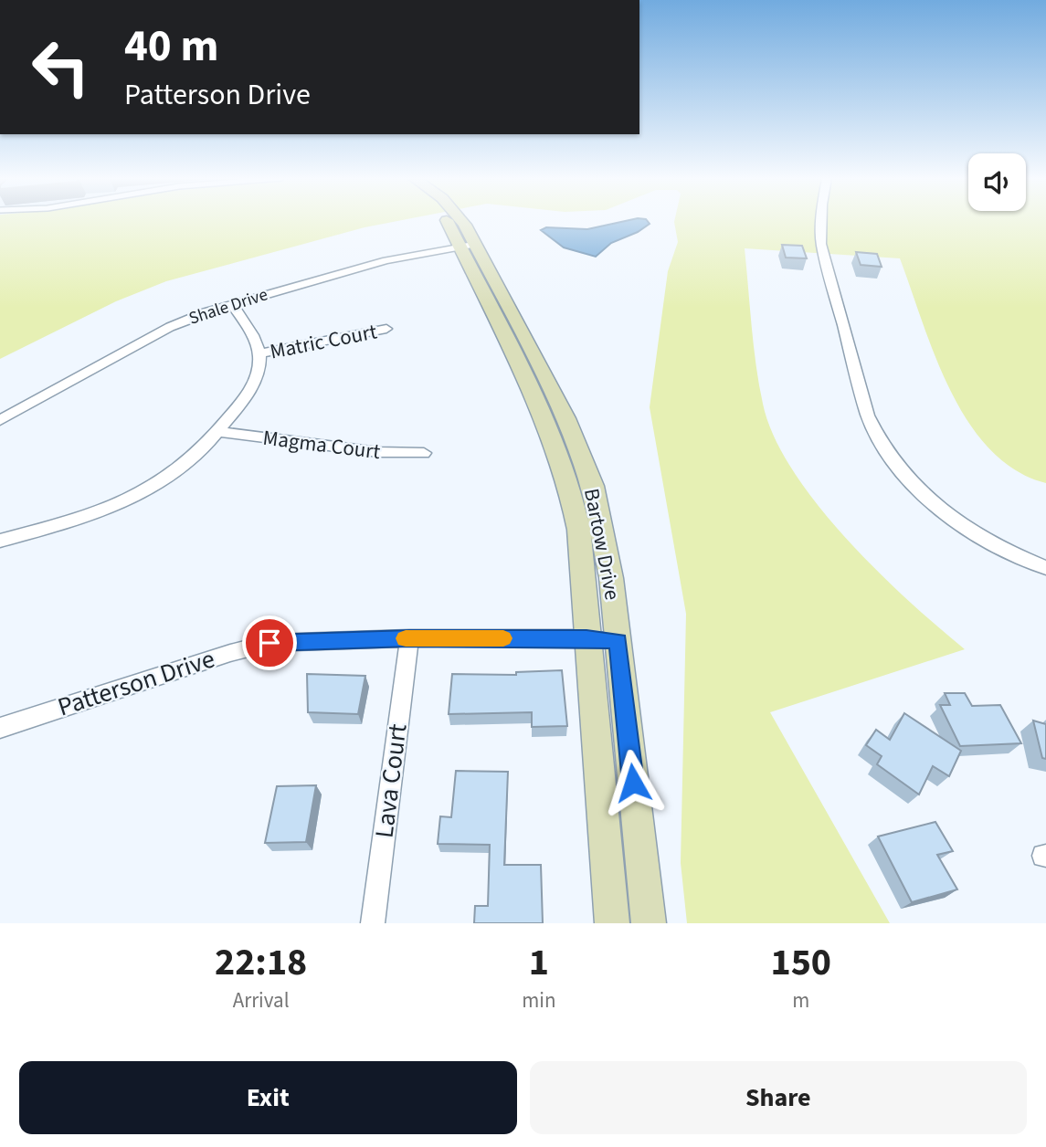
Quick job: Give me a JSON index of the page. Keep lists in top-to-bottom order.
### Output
{
  "streets": {
    "street": [
      "Shale Drive",
      "Matric Court",
      "Magma Court",
      "Bartow Drive",
      "Patterson Drive",
      "Lava Court"
    ]
  },
  "crossings": [
    ["Shale Drive", "Bartow Drive"],
    ["Bartow Drive", "Patterson Drive"],
    ["Patterson Drive", "Lava Court"]
  ],
  "page": {
    "turn": ["40 m", "Patterson Drive"],
    "eta": [
      "22:18",
      "Arrival",
      "1",
      "min",
      "150",
      "m"
    ],
    "buttons": ["Exit", "Share"]
  }
}
